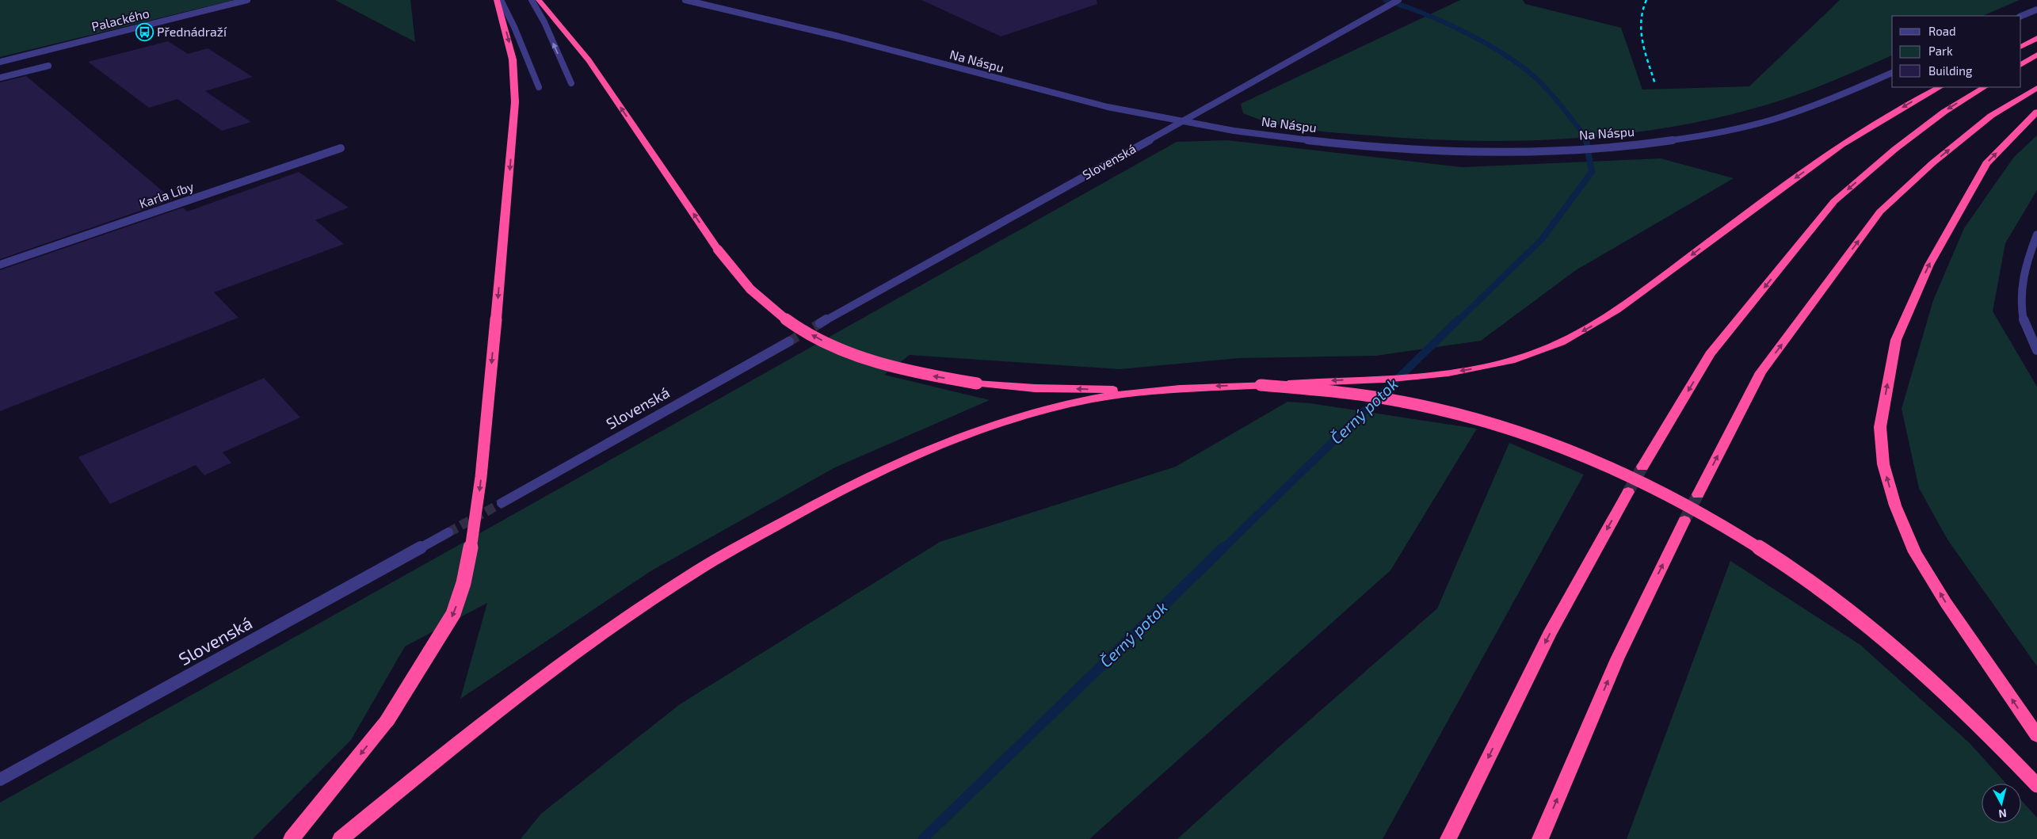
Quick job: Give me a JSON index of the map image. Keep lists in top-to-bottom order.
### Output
{
  "streets": {
    "street": [
      "Palackého",
      "Na Náspu",
      "Slovenská",
      "Karla Líby"
    ]
  },
  "crossings": [
    ["Na Náspu", "Slovenská"]
  ],
  "water": ["Černý potok"],
  "places": {
    "bus stop": ["Přednádraží"]
  },
  "legend": ["Road", "Park", "Building"],
  "north": "bottom"
}
